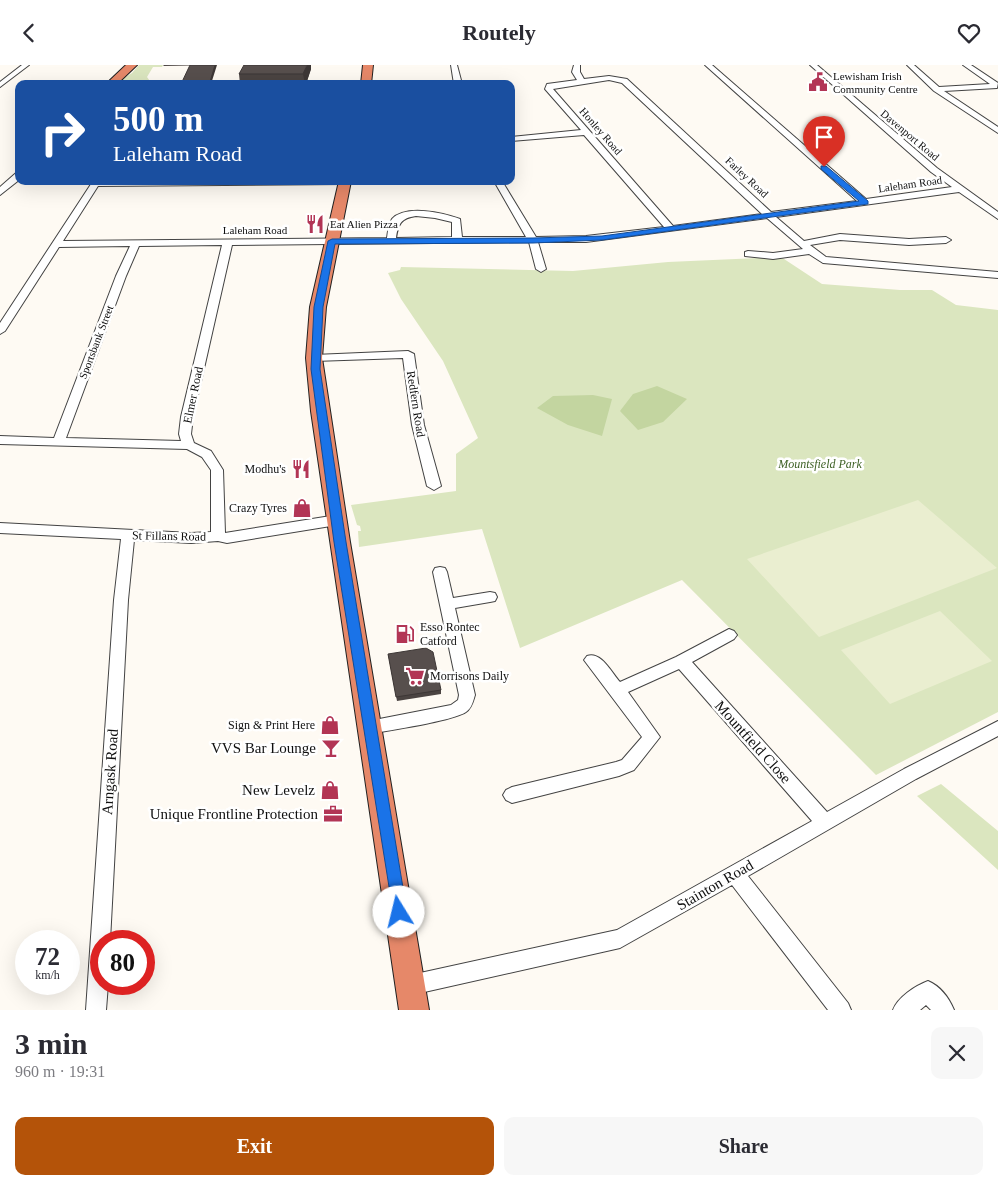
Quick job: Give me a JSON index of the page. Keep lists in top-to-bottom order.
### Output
{
  "streets": {
    "street": [
      "Honley Road",
      "Davenport Road",
      "Farley Road",
      "Laleham Road",
      "Sportsbank Street",
      "Elmer Road",
      "Redfern Road",
      "St Fillans Road",
      "Mountfield Close",
      "Arngask Road",
      "Stainton Road"
    ]
  },
  "crossings": [
    ["Honley Road", "Farley Road"],
    ["Honley Road", "Laleham Road"],
    ["Davenport Road", "Laleham Road"],
    ["Farley Road", "Laleham Road"],
    ["Laleham Road", "Sportsbank Street"],
    ["Laleham Road", "Elmer Road"],
    ["St Fillans Road", "Arngask Road"],
    ["Mountfield Close", "Stainton Road"]
  ],
  "parks": ["Mountsfield Park"],
  "places": {
    "public building": ["Lewisham Irish Community Centre"],
    "restaurant": ["Eat Alien Pizza", "Modhu's"],
    "shop": ["Crazy Tyres", "Sign & Print Here", "New Levelz"],
    "fuel station": ["Esso Rontec Catford"],
    "supermarket": ["Morrisons Daily"],
    "bar": ["VVS Bar Lounge"],
    "office": ["Unique Frontline Protection"]
  },
  "page": {
    "header": "Routely",
    "turn": ["500 m", "Laleham Road"],
    "speed": "72 km/h",
    "limit": "80",
    "heading": ["3 min", "960 m · 19:31"],
    "buttons": ["Exit", "Share"]
  }
}
